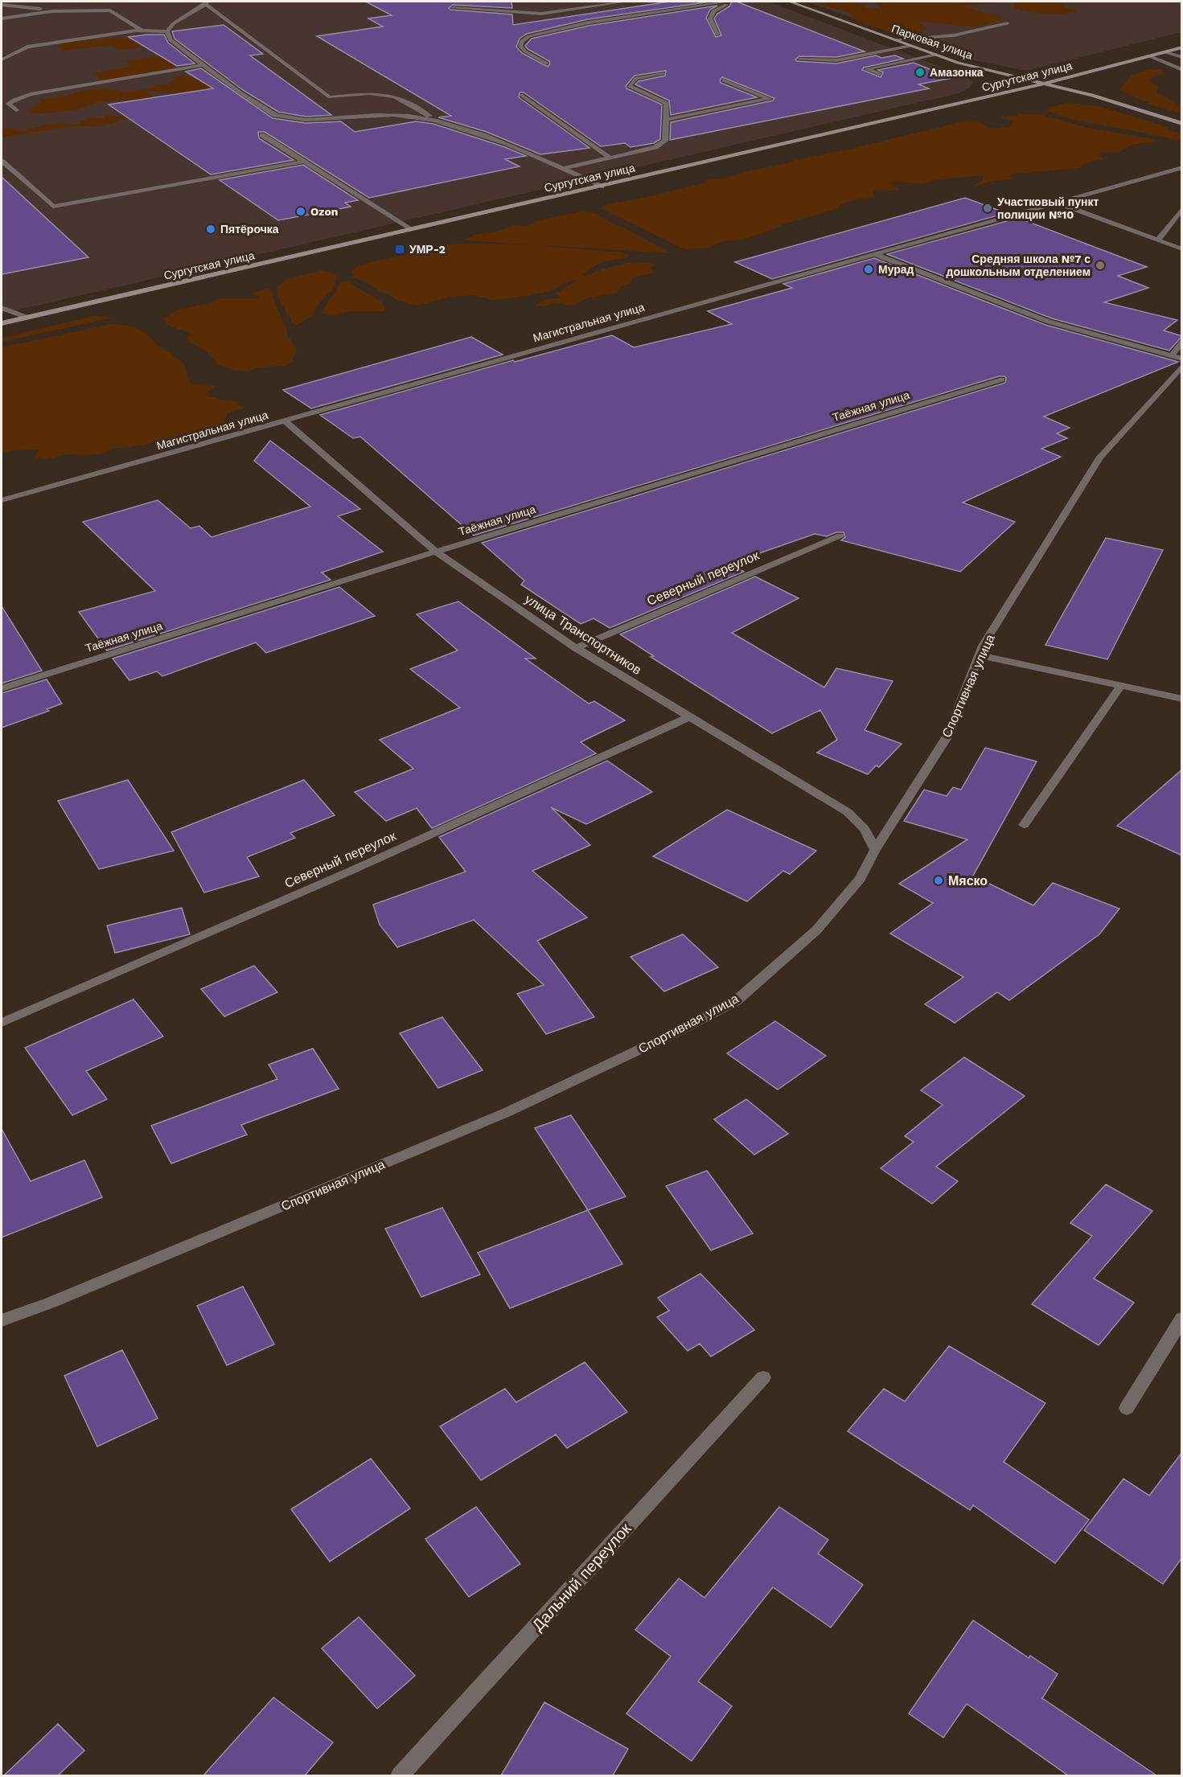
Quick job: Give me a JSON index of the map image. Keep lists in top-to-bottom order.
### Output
{
  "streets": {
    "main road": ["Парковая улица", "Сургутская улица"],
    "street": [
      "Магистральная улица",
      "Таёжная улица",
      "Северный переулок",
      "улица Транспортников",
      "Спортивная улица",
      "Дальний переулок"
    ]
  },
  "crossings": [
    ["Парковая улица", "Сургутская улица"],
    ["Магистральная улица", "улица Транспортников"],
    ["Таёжная улица", "улица Транспортников"],
    ["Северный переулок", "улица Транспортников"],
    ["улица Транспортников", "Спортивная улица"]
  ],
  "places": {
    "other": [
      "Амазонка",
      "Участковый пункт полиции №10",
      "Ozon",
      "Пятёрочка",
      "Средняя школа №7 с дошкольным отделением",
      "Мурад",
      "Мяско"
    ],
    "transit": ["УМР-2"]
  }
}
